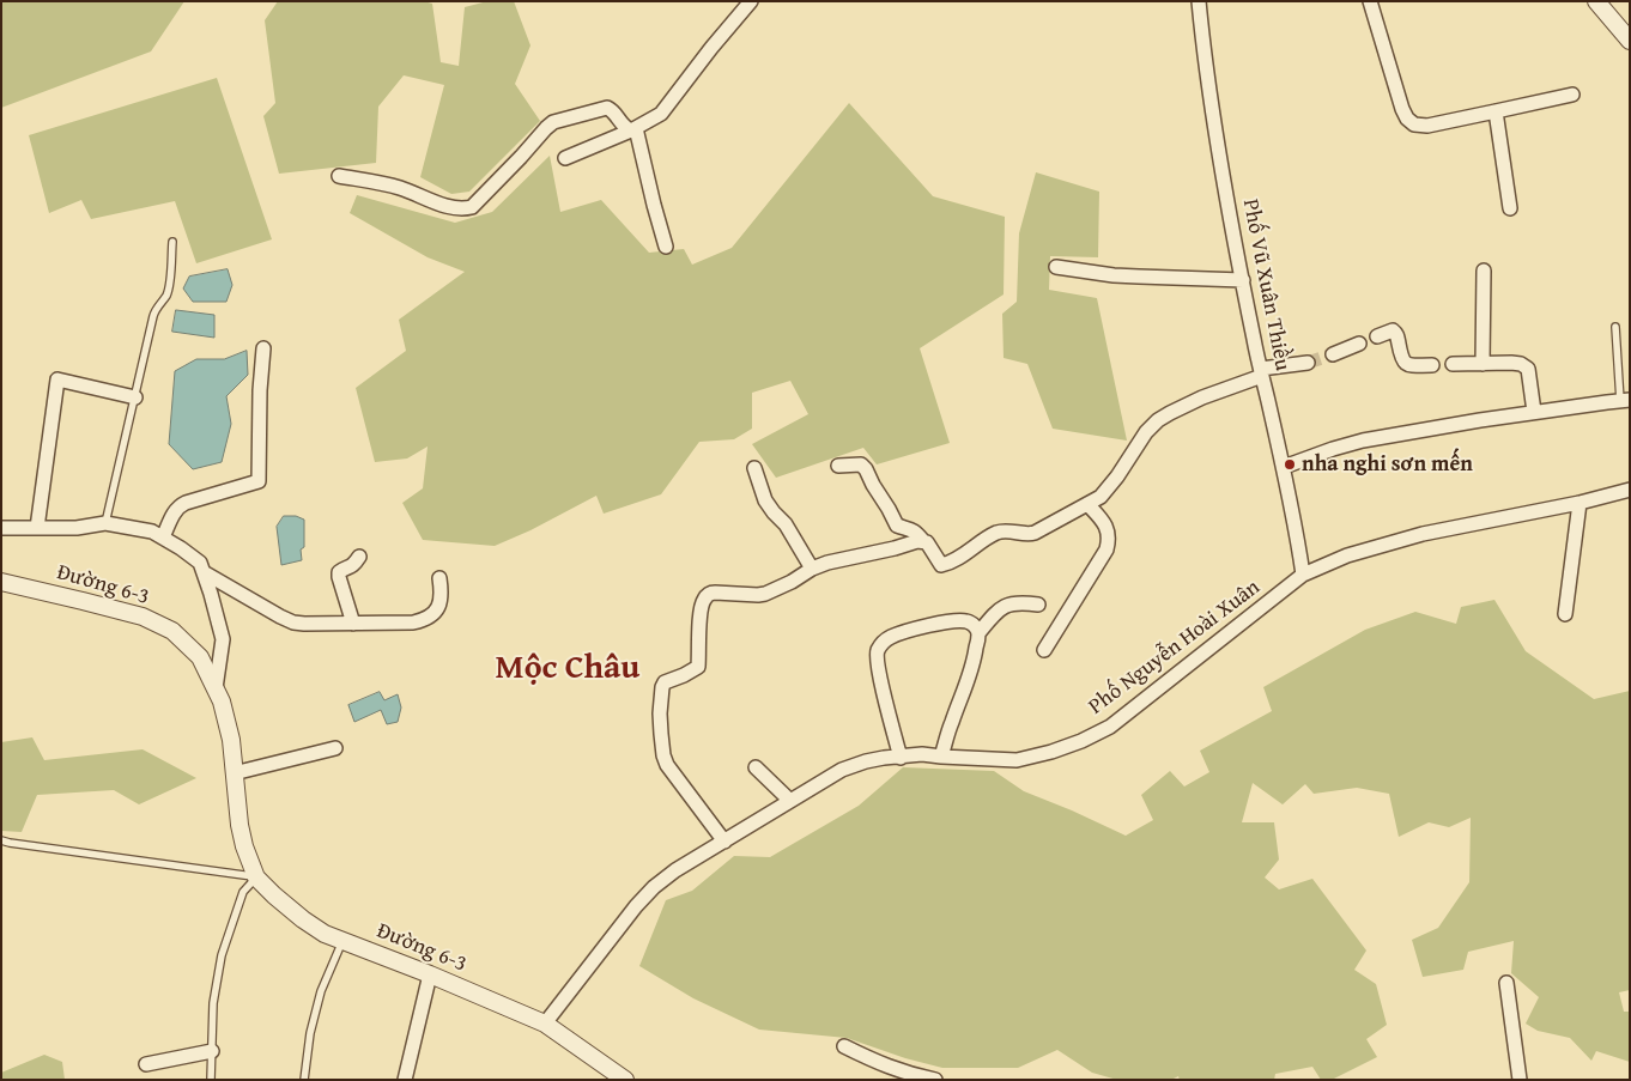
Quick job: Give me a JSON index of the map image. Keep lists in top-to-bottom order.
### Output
{
  "streets": {
    "street": ["Phố Vũ Xuân Thiều", "Đường 6-3", "Phố Nguyễn Hoài Xuân"]
  },
  "crossings": [
    ["Phố Vũ Xuân Thiều", "Phố Nguyễn Hoài Xuân"],
    ["Đường 6-3", "Phố Nguyễn Hoài Xuân"]
  ],
  "districts": ["Mộc Châu"],
  "places": ["nha nghi sơn mến"]
}
